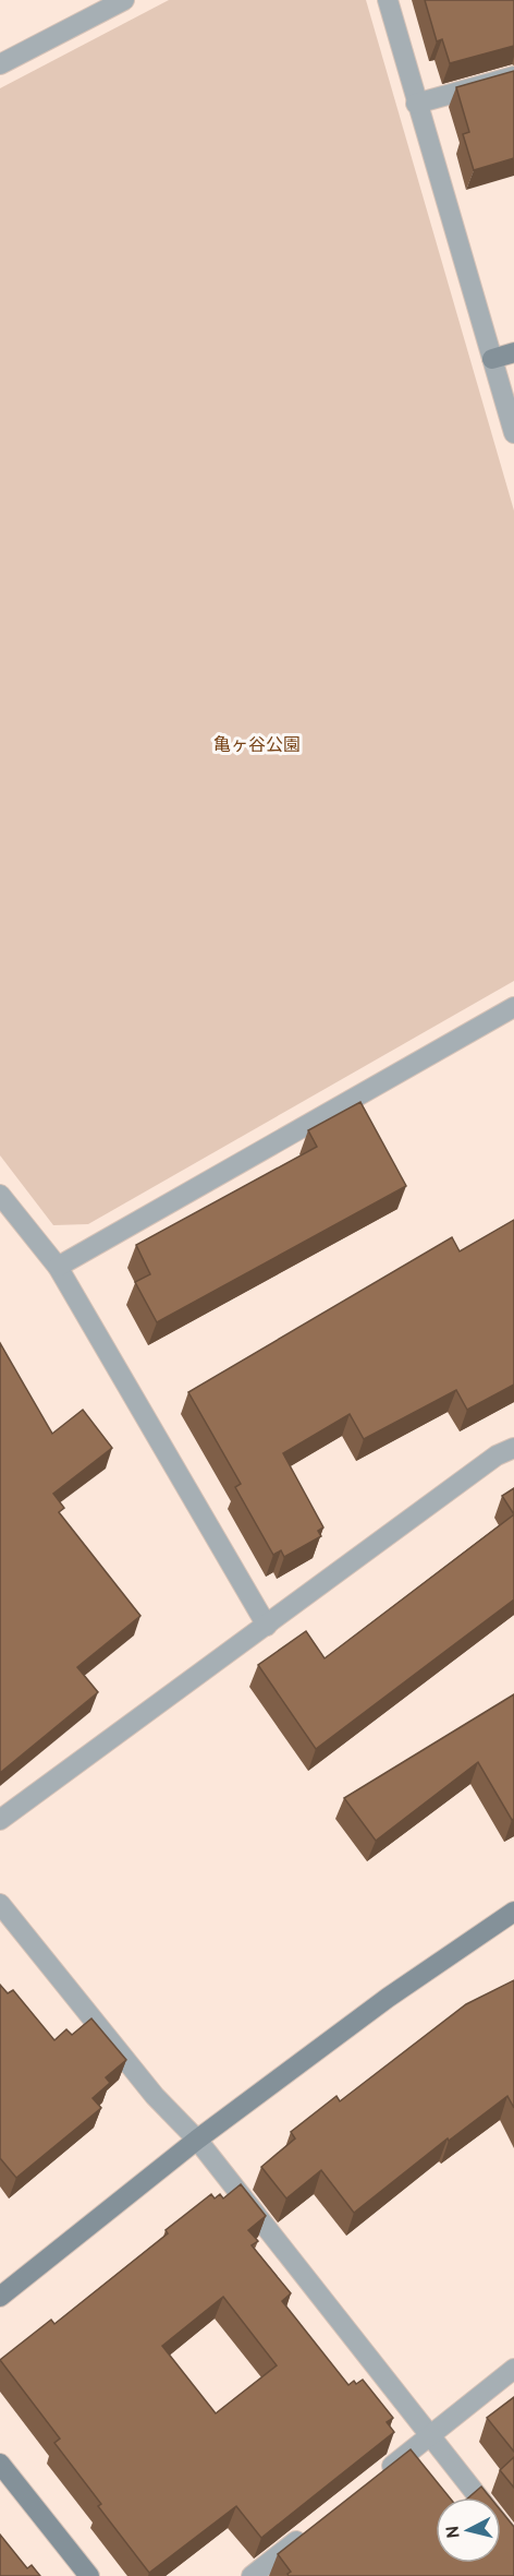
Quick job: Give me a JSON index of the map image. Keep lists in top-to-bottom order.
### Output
{
  "parks": ["亀ヶ谷公園"],
  "north": "left"
}
